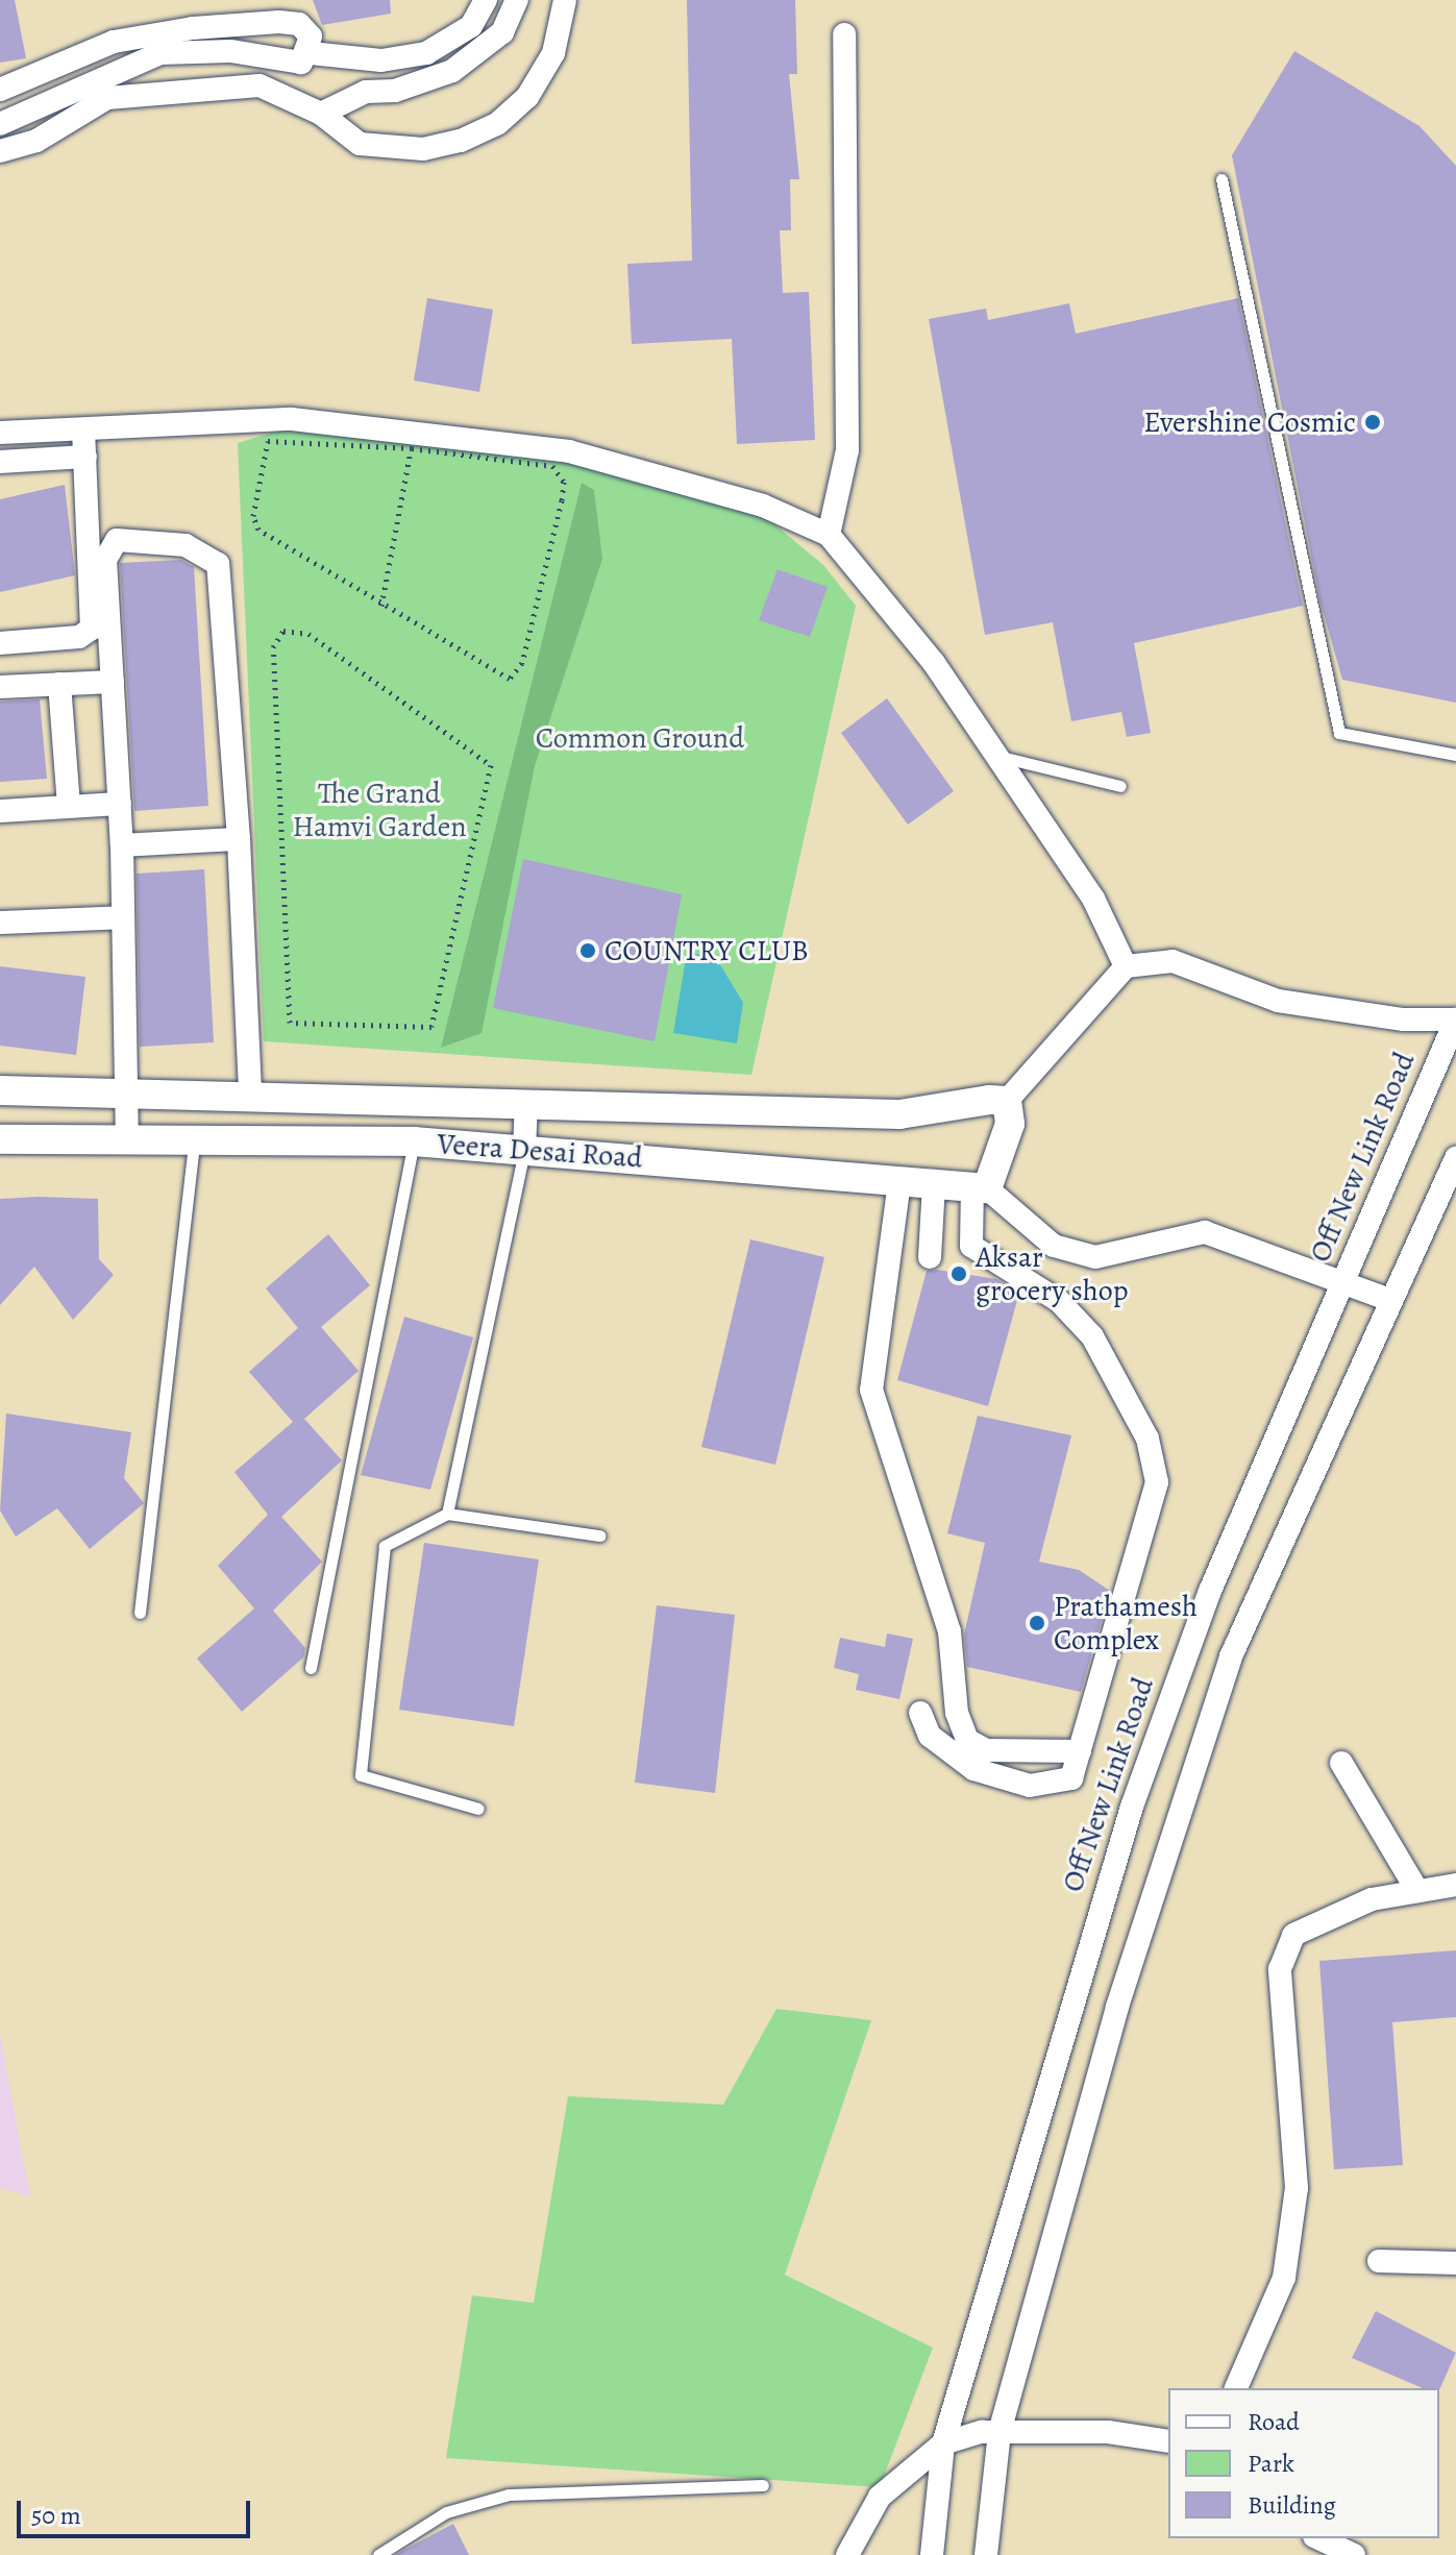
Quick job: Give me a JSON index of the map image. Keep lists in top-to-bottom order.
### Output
{
  "streets": {
    "street": ["Veera Desai Road", "Off New Link Road"]
  },
  "parks": ["Common Ground", "The Grand Hamvi Garden"],
  "places": [
    "Evershine Cosmic",
    "COUNTRY CLUB",
    "Aksar grocery shop",
    "Prathamesh Complex"
  ],
  "legend": ["Road", "Park", "Building"],
  "scale_bar": "50 m"
}
